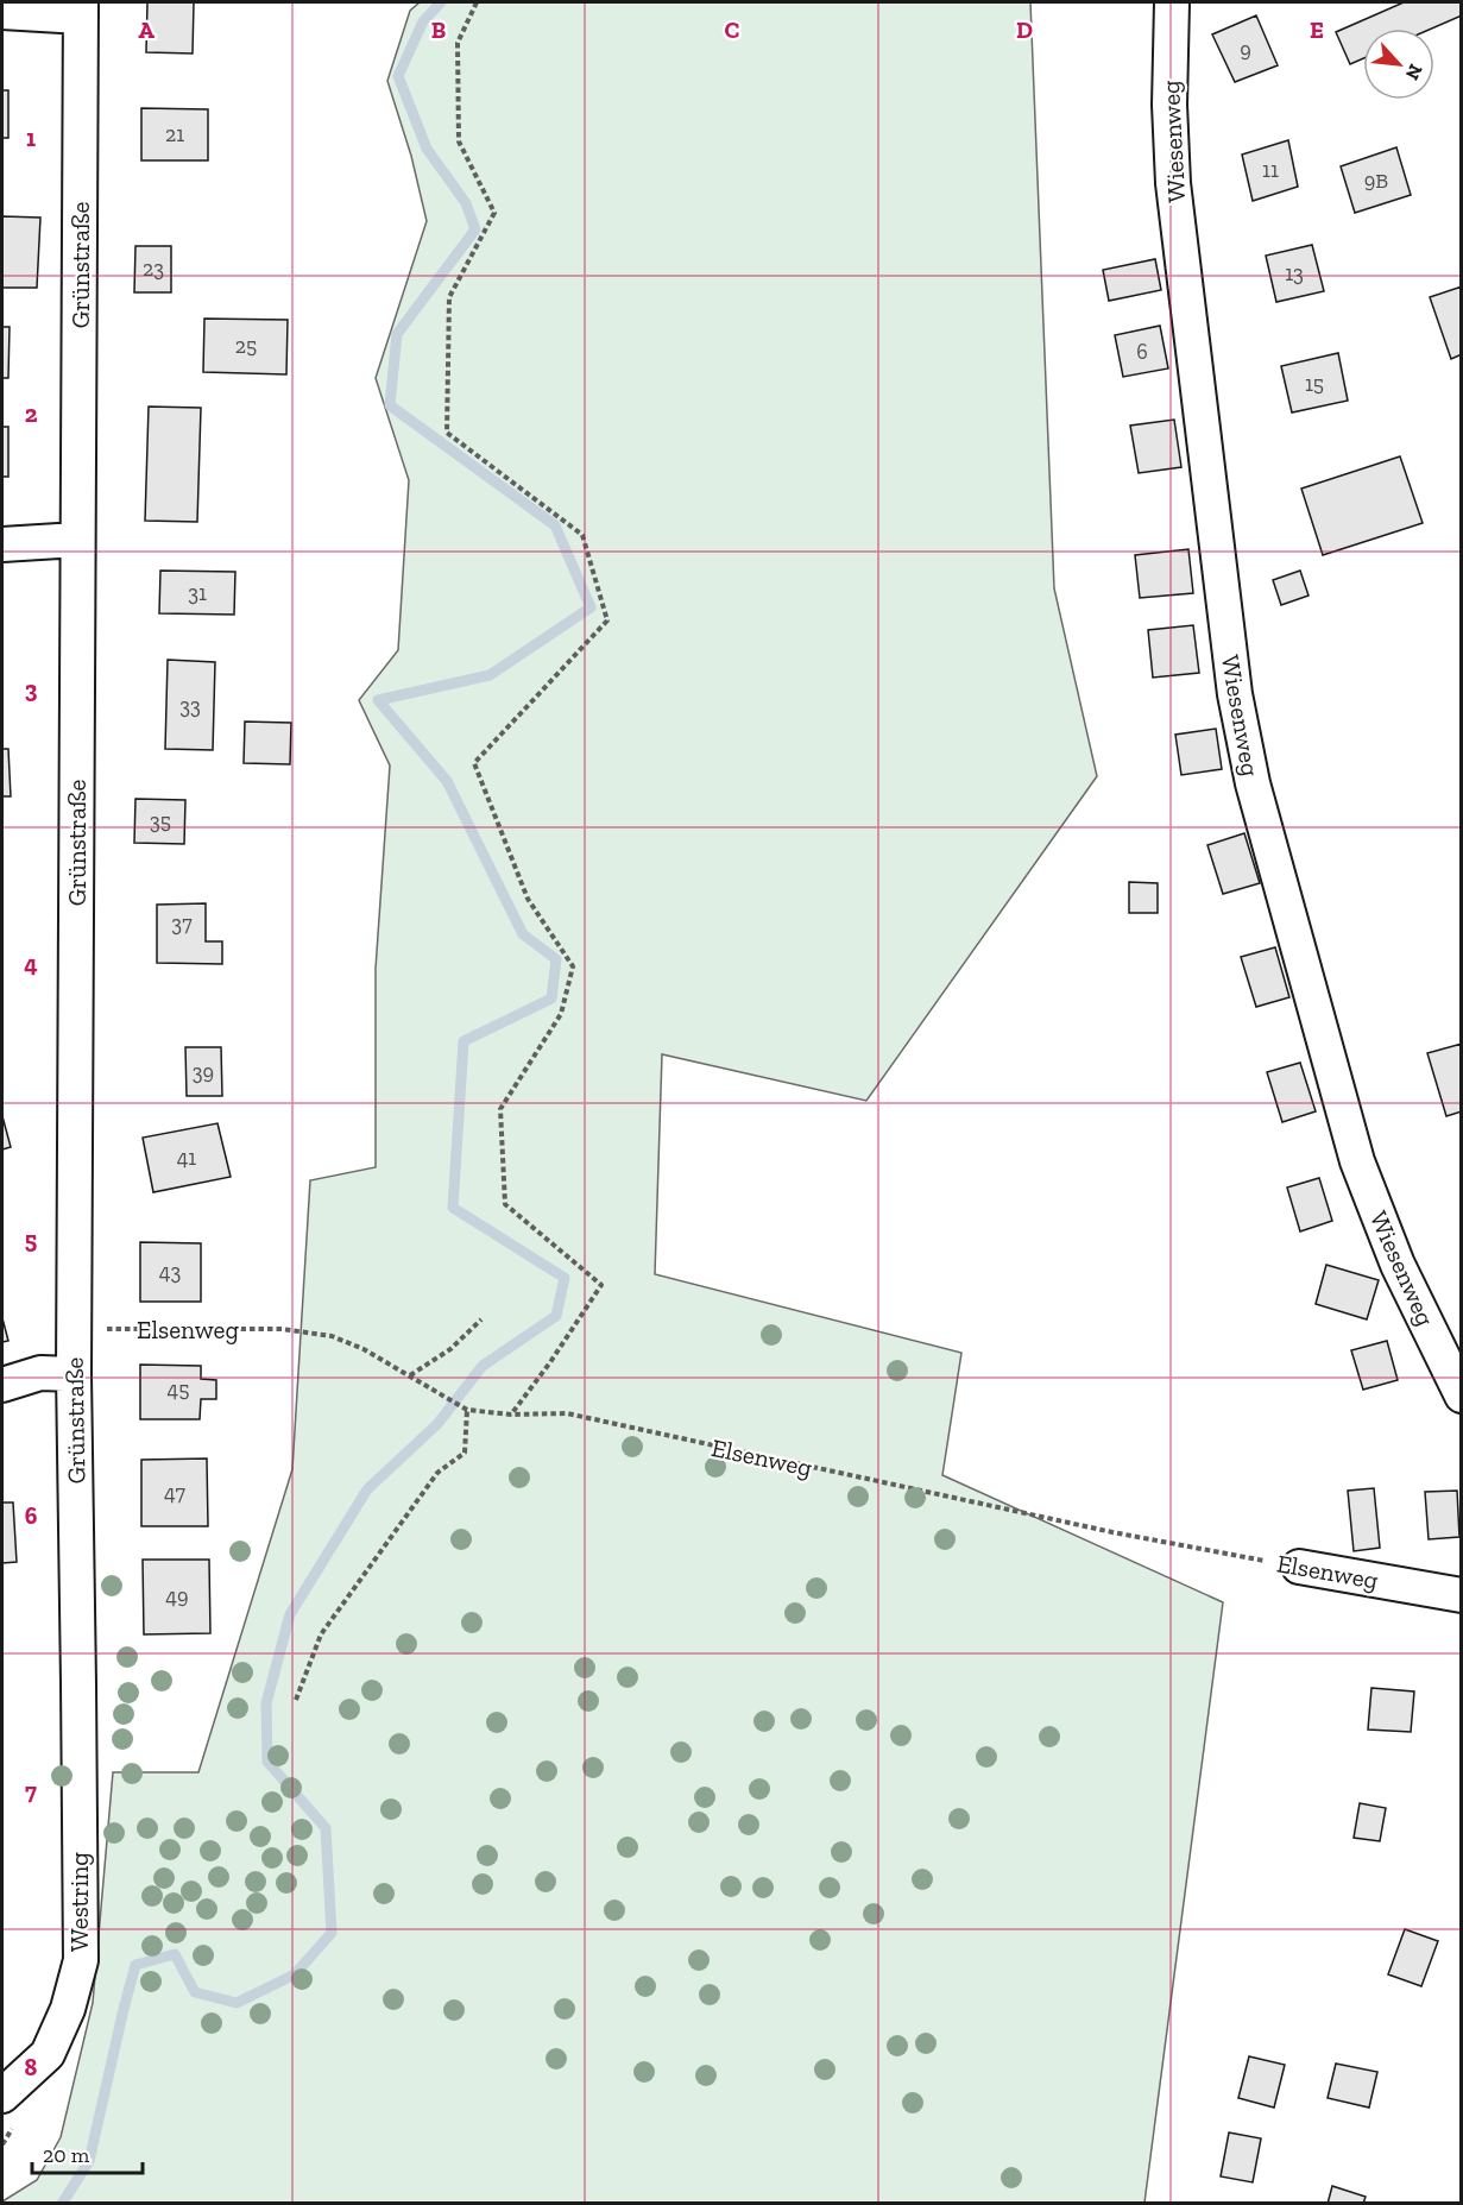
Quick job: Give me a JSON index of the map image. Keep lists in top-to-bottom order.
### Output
{
  "streets": {
    "street": [
      "Wiesenweg",
      "Grünstraße",
      "Elsenweg",
      "Westring"
    ]
  },
  "crossings": [
    ["Grünstraße", "Elsenweg"],
    ["Grünstraße", "Westring"]
  ],
  "house_numbers": [
    "9",
    "21",
    "11",
    "9B",
    "23",
    "13",
    "25",
    "6",
    "15",
    "31",
    "33",
    "35",
    "37",
    "39",
    "41",
    "43",
    "45",
    "47",
    "49"
  ],
  "scale_bar": "20 m",
  "north": "bottom right",
  "grid": {
    "columns": [
      "A",
      "B",
      "C",
      "D",
      "E"
    ],
    "rows": [
      "1",
      "2",
      "3",
      "4",
      "5",
      "6",
      "7",
      "8"
    ]
  }
}
